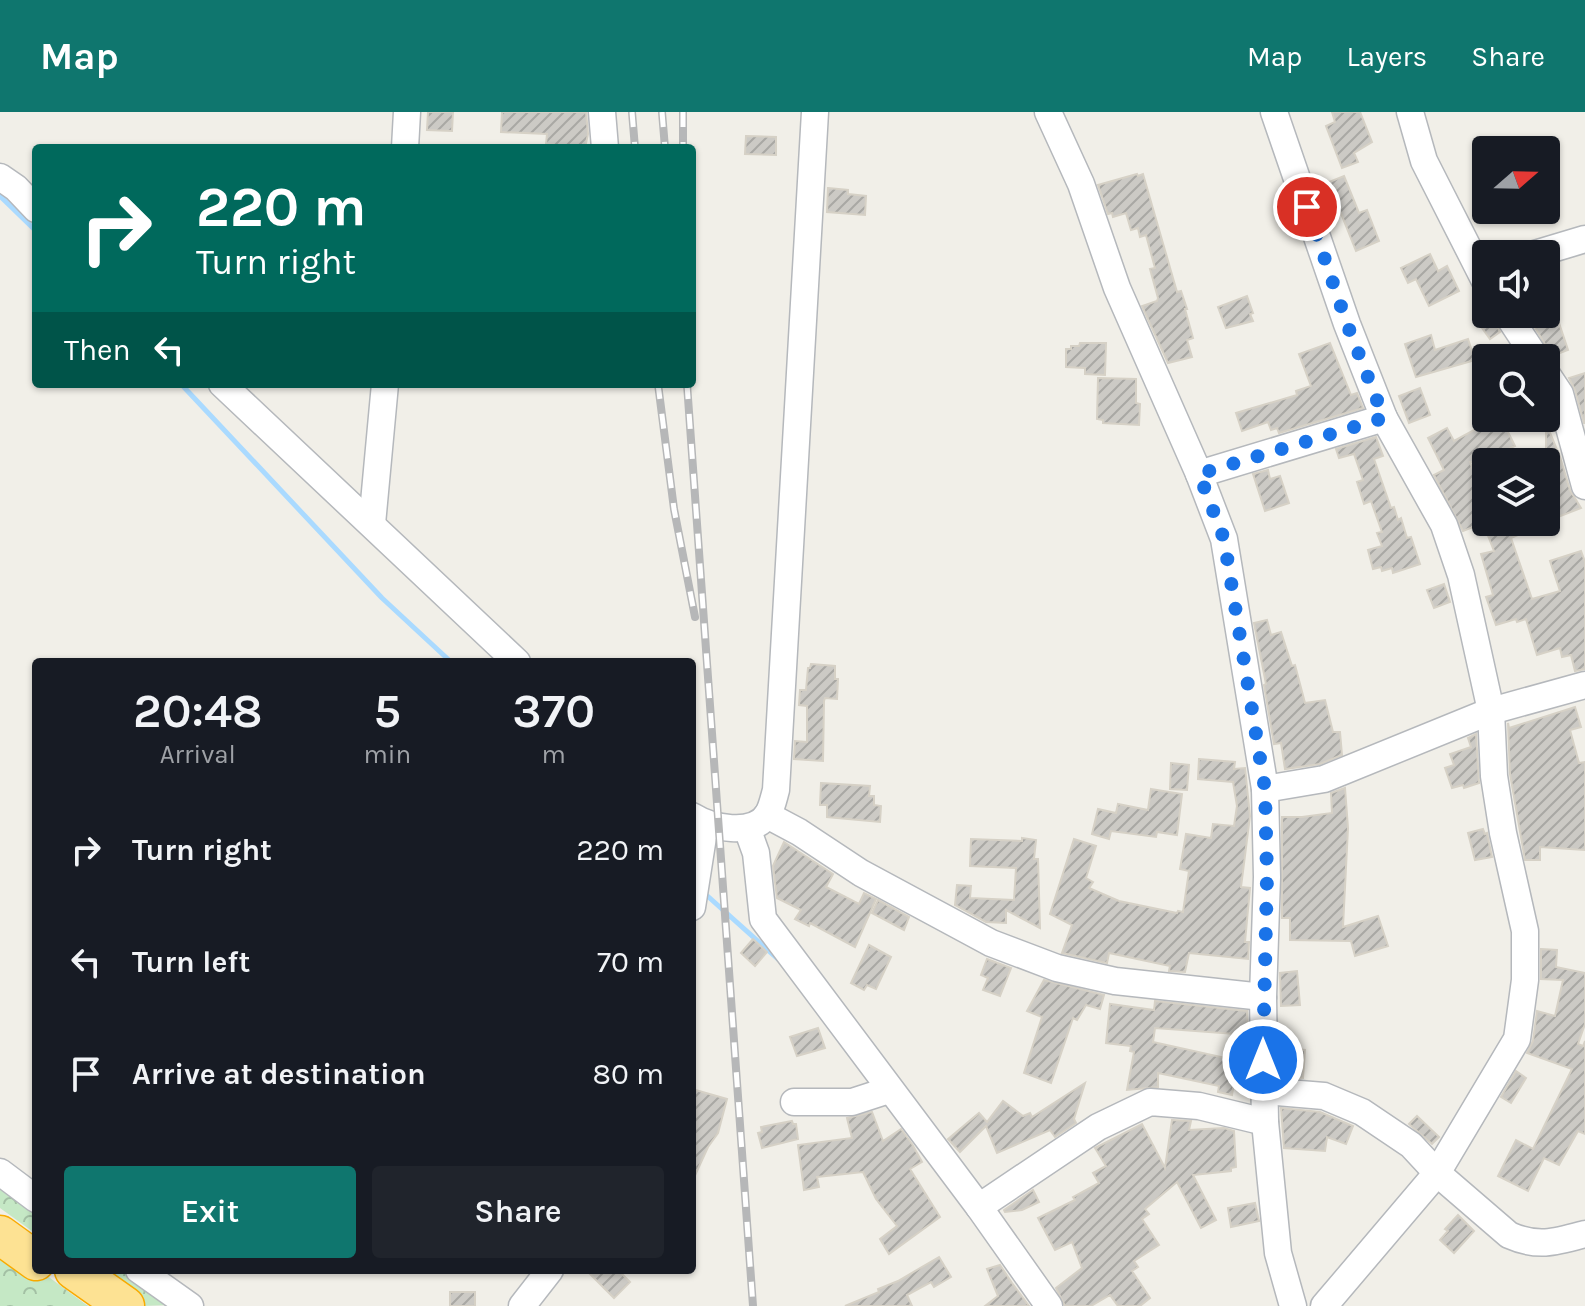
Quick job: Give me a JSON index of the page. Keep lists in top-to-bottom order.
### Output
{
  "north": "right",
  "page": {
    "header": "Map",
    "nav": ["Map", "Layers", "Share"],
    "turn": ["220 m", "Turn right"],
    "then": "Then",
    "eta": [
      "20:48",
      "Arrival",
      "5",
      "min",
      "370",
      "m"
    ],
    "list": [
      {
        "name": "Turn right",
        "value": "220 m"
      },
      {
        "name": "Turn left",
        "value": "70 m"
      },
      {
        "name": "Arrive at destination",
        "value": "80 m"
      }
    ],
    "buttons": ["Exit", "Share"]
  }
}
